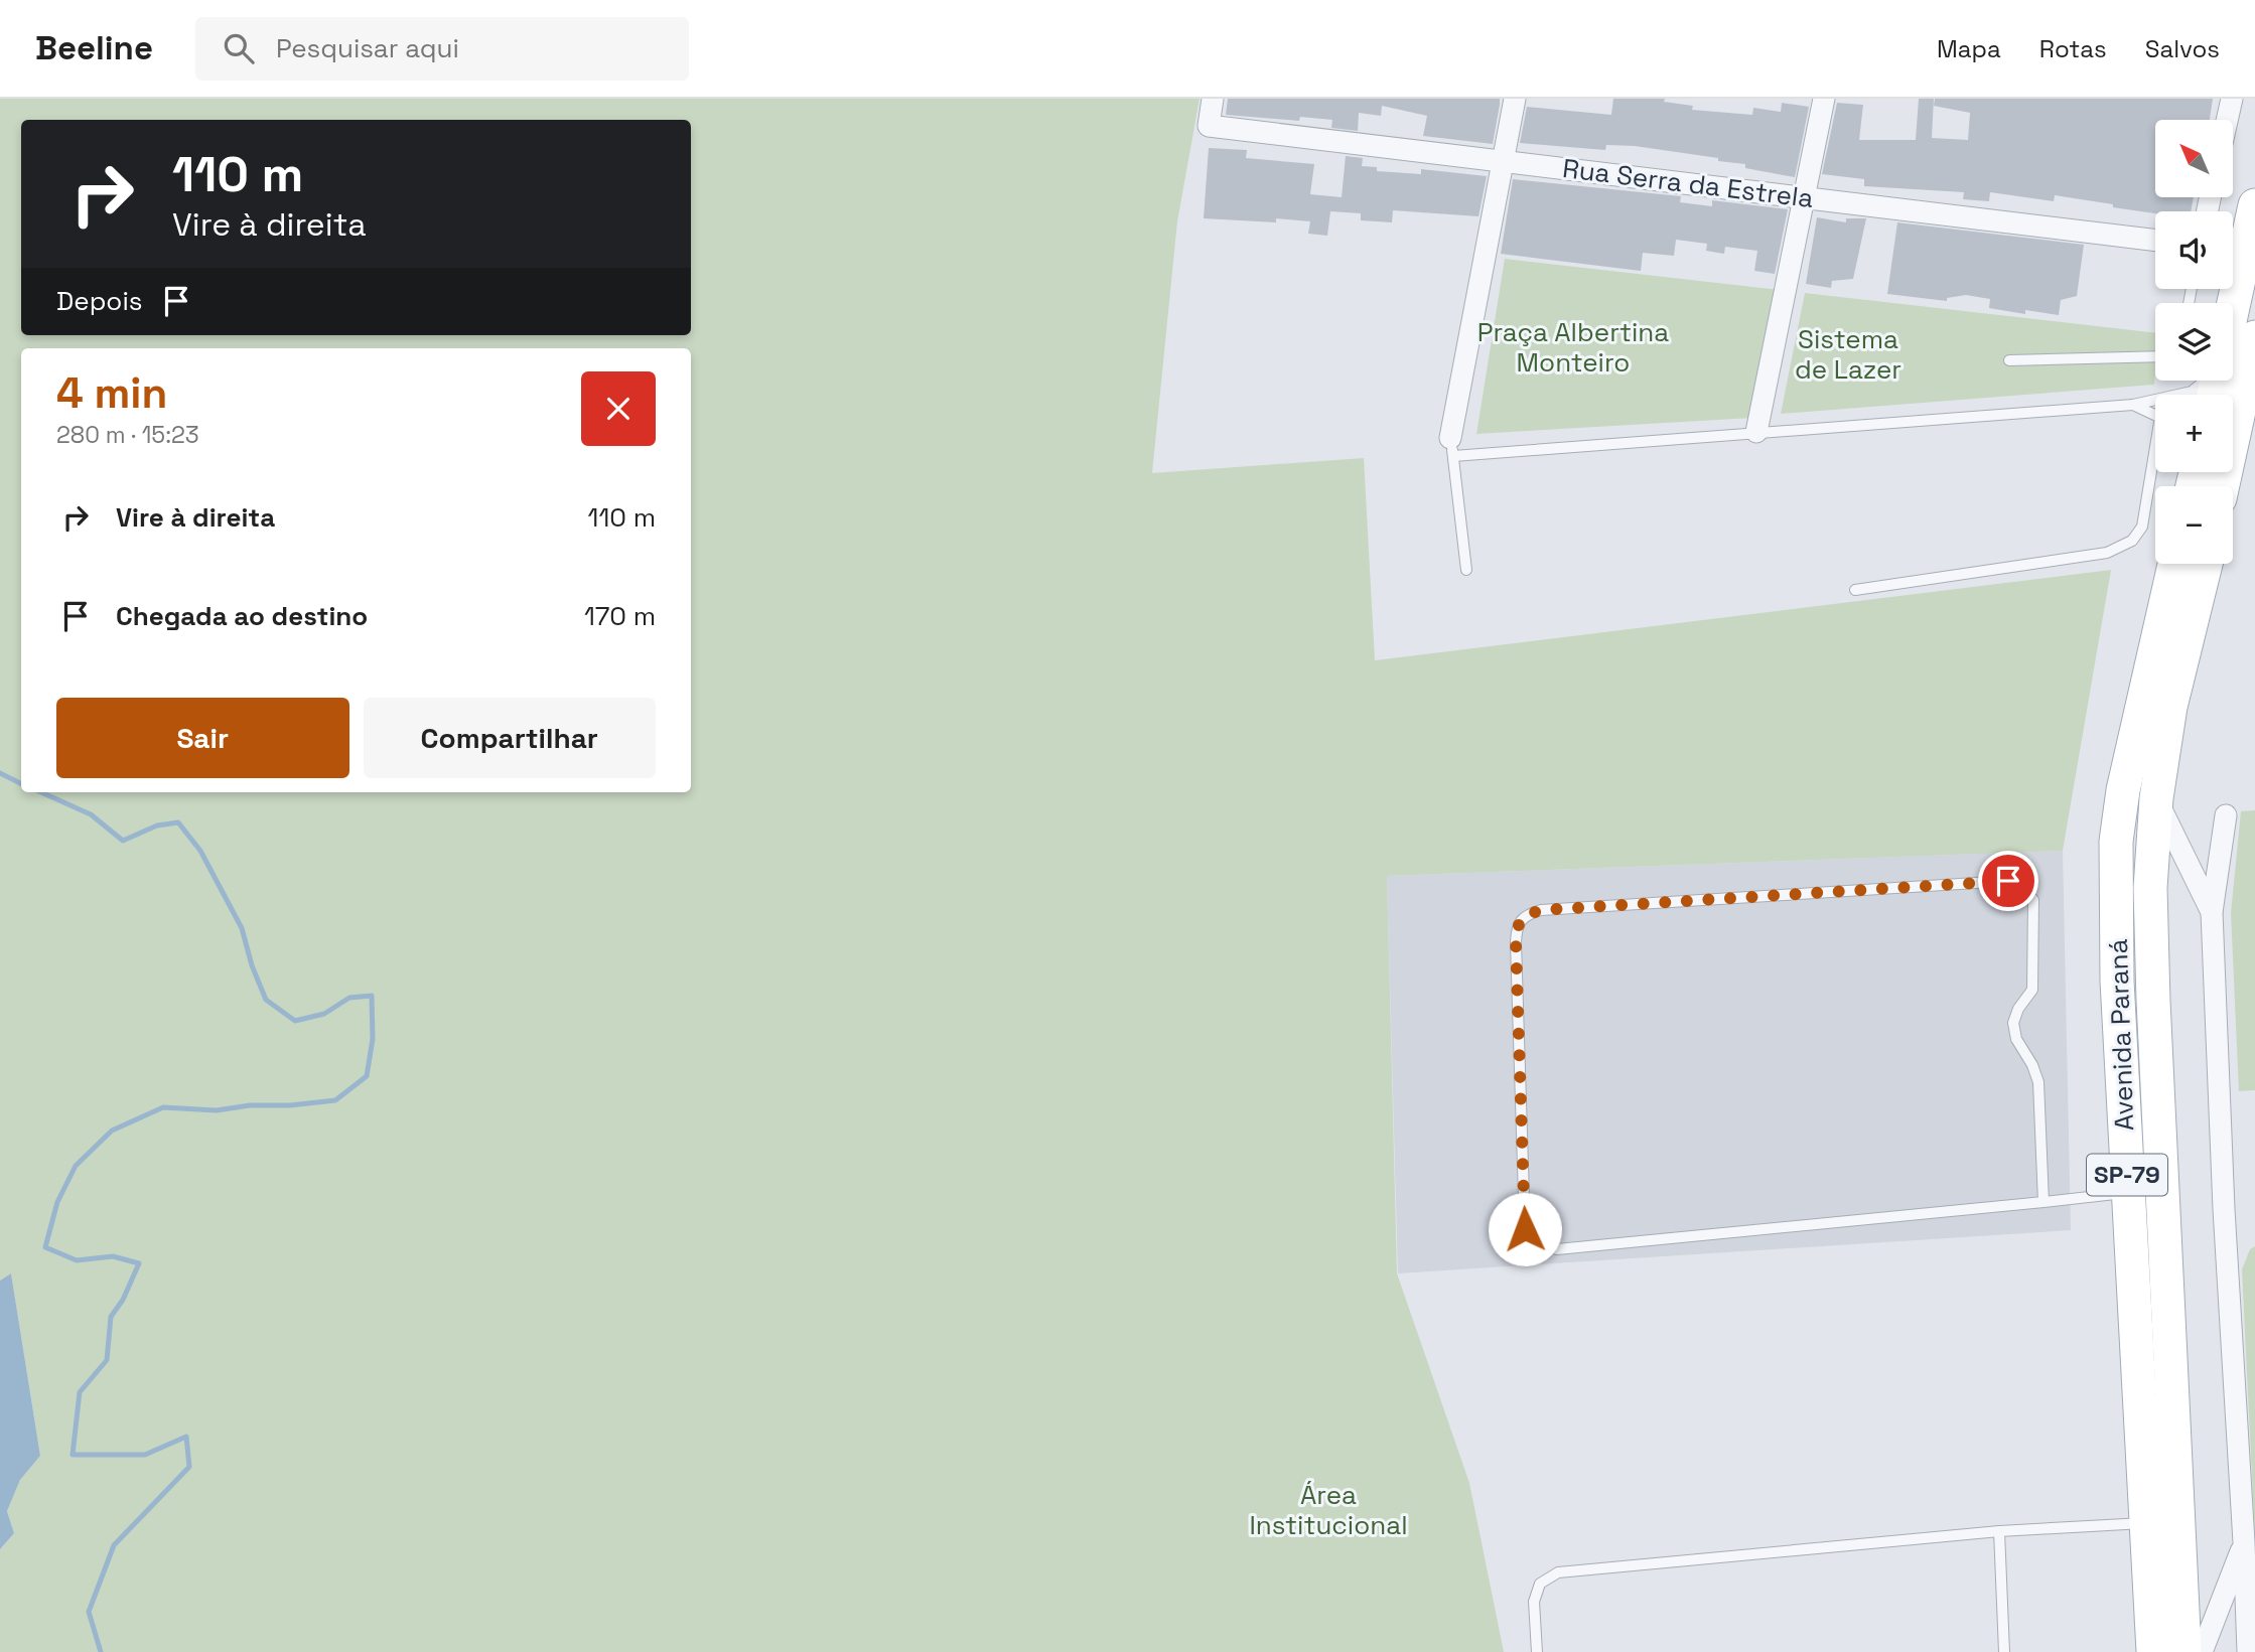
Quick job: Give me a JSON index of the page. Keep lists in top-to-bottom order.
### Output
{
  "streets": {
    "main road": ["Avenida Paraná", "SP-79"],
    "street": ["Rua Serra da Estrela"]
  },
  "parks": ["Praça Albertina Monteiro", "Sistema de Lazer", "Área Institucional"],
  "north": "top left",
  "page": {
    "header": "Beeline",
    "search": "Pesquisar aqui",
    "nav": ["Mapa", "Rotas", "Salvos"],
    "map_buttons": ["+", "−"],
    "turn": ["110 m", "Vire à direita"],
    "then": "Depois",
    "heading": ["4 min", "280 m · 15:23"],
    "list": [
      {
        "name": "Vire à direita",
        "value": "110 m"
      },
      {
        "name": "Chegada ao destino",
        "value": "170 m"
      }
    ],
    "buttons": ["Sair", "Compartilhar"]
  }
}
